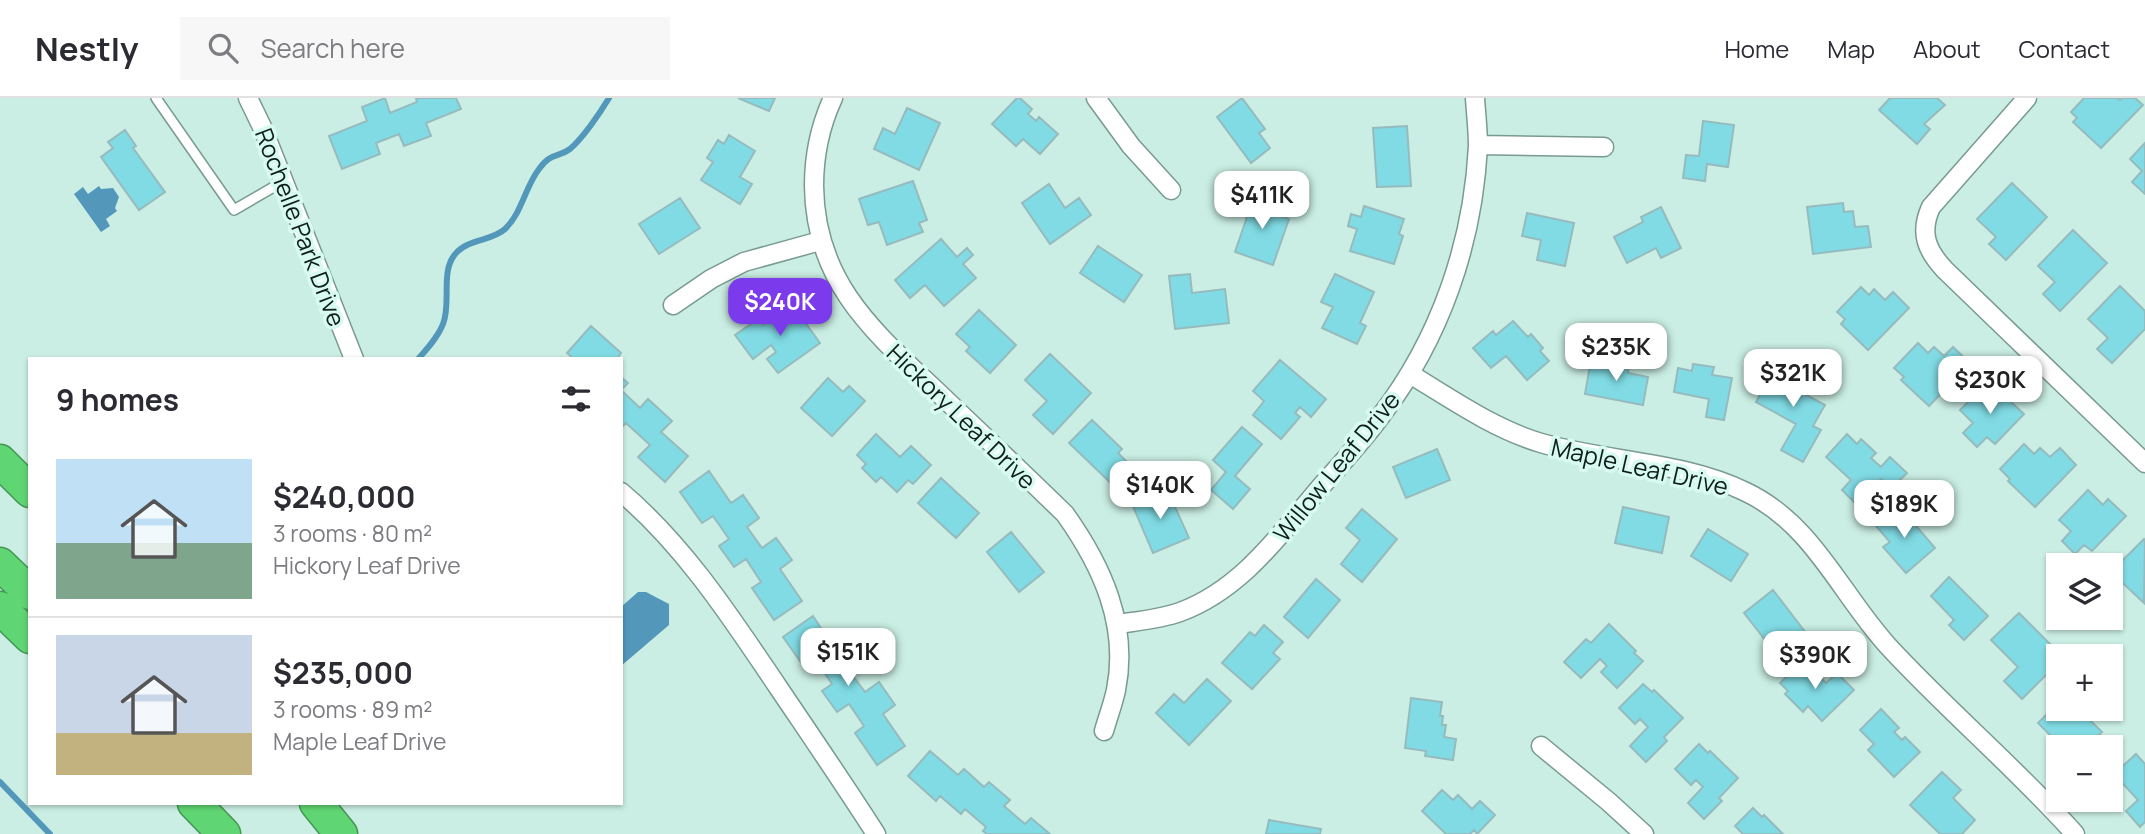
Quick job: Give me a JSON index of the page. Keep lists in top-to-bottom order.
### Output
{
  "streets": {
    "street": [
      "Rochelle Park Drive",
      "Hickory Leaf Drive",
      "Willow Leaf Drive",
      "Maple Leaf Drive"
    ]
  },
  "crossings": [
    ["Hickory Leaf Drive", "Willow Leaf Drive"],
    ["Willow Leaf Drive", "Maple Leaf Drive"]
  ],
  "page": {
    "header": "Nestly",
    "search": "Search here",
    "nav": [
      "Home",
      "Map",
      "About",
      "Contact"
    ],
    "price": [
      "$411K",
      "$240K",
      "$235K",
      "$321K",
      "$230K",
      "$140K",
      "$189K",
      "$151K",
      "$390K"
    ],
    "heading": "9 homes",
    "list": [
      {
        "name": "$240,000",
        "note": "3 rooms · 80 m² · Hickory Leaf Drive"
      },
      {
        "name": "$235,000",
        "note": "3 rooms · 89 m² · Maple Leaf Drive"
      }
    ],
    "map_buttons": ["+", "−"]
  }
}
